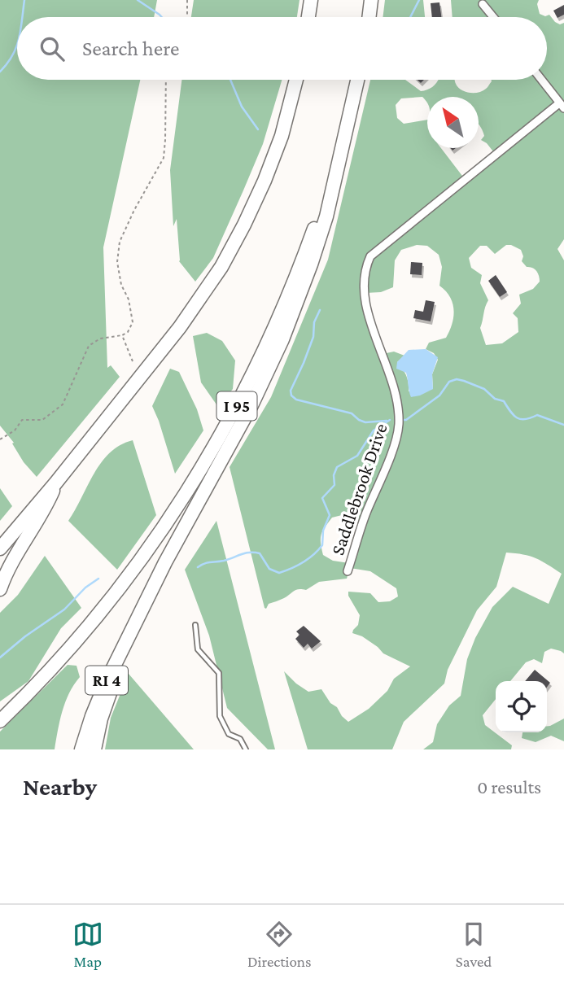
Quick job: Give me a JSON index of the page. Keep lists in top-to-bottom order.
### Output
{
  "streets": {
    "highway": ["I 95", "RI 4"],
    "street": ["Saddlebrook Drive"]
  },
  "crossings": [
    ["I 95", "RI 4"]
  ],
  "north": "top left",
  "page": {
    "search": "Search here",
    "heading": ["Nearby", "0 results"],
    "nav": ["Map", "Directions", "Saved"]
  }
}
